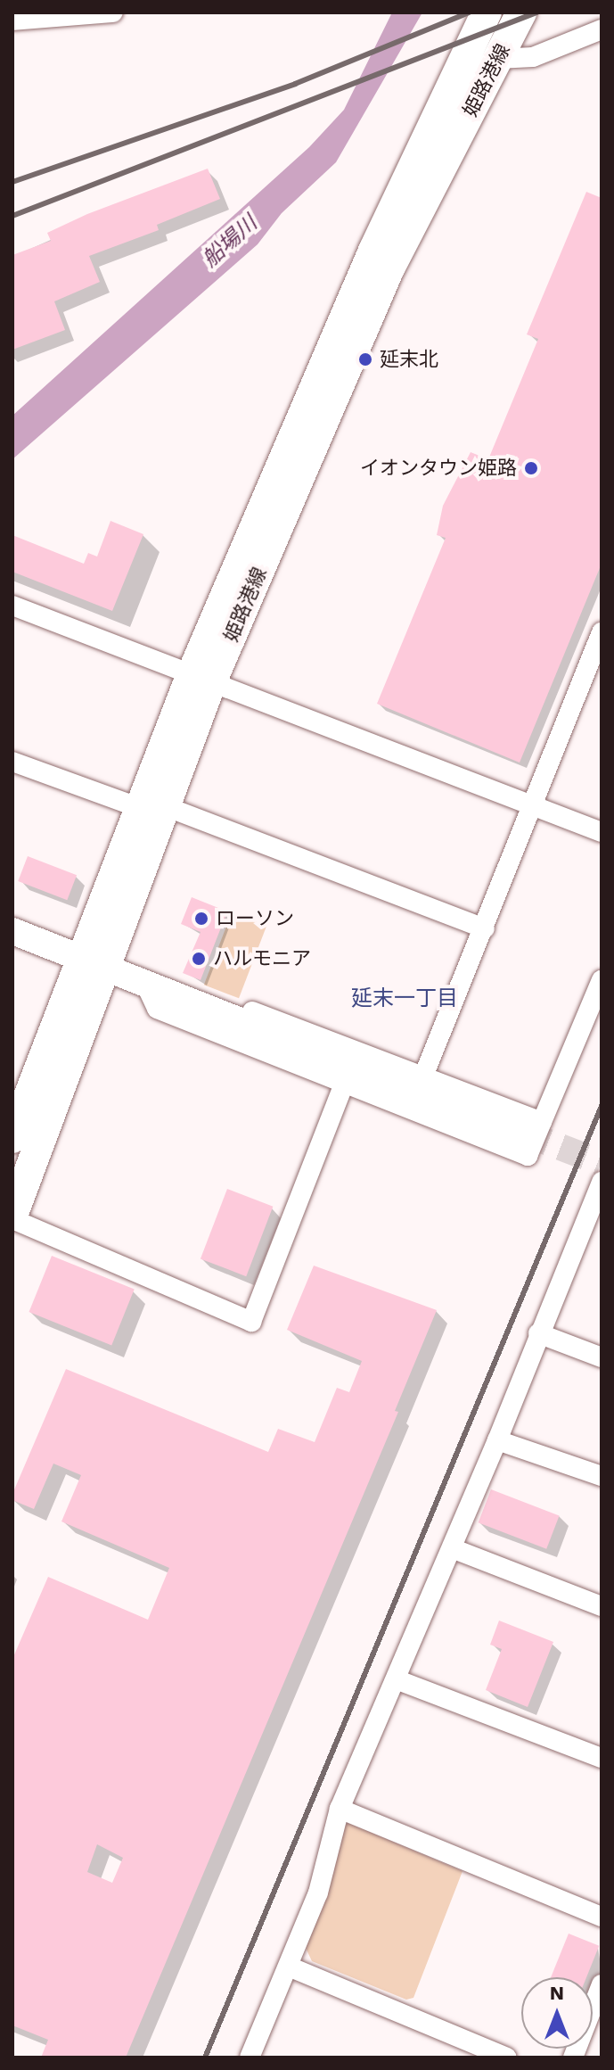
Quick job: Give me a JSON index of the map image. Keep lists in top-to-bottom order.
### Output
{
  "streets": {
    "main road": ["姫路港線"]
  },
  "districts": ["延末一丁目"],
  "water": ["船場川"],
  "places": [
    "延末北",
    "イオンタウン姫路",
    "ローソン",
    "ハルモニア"
  ],
  "north": "top"
}
